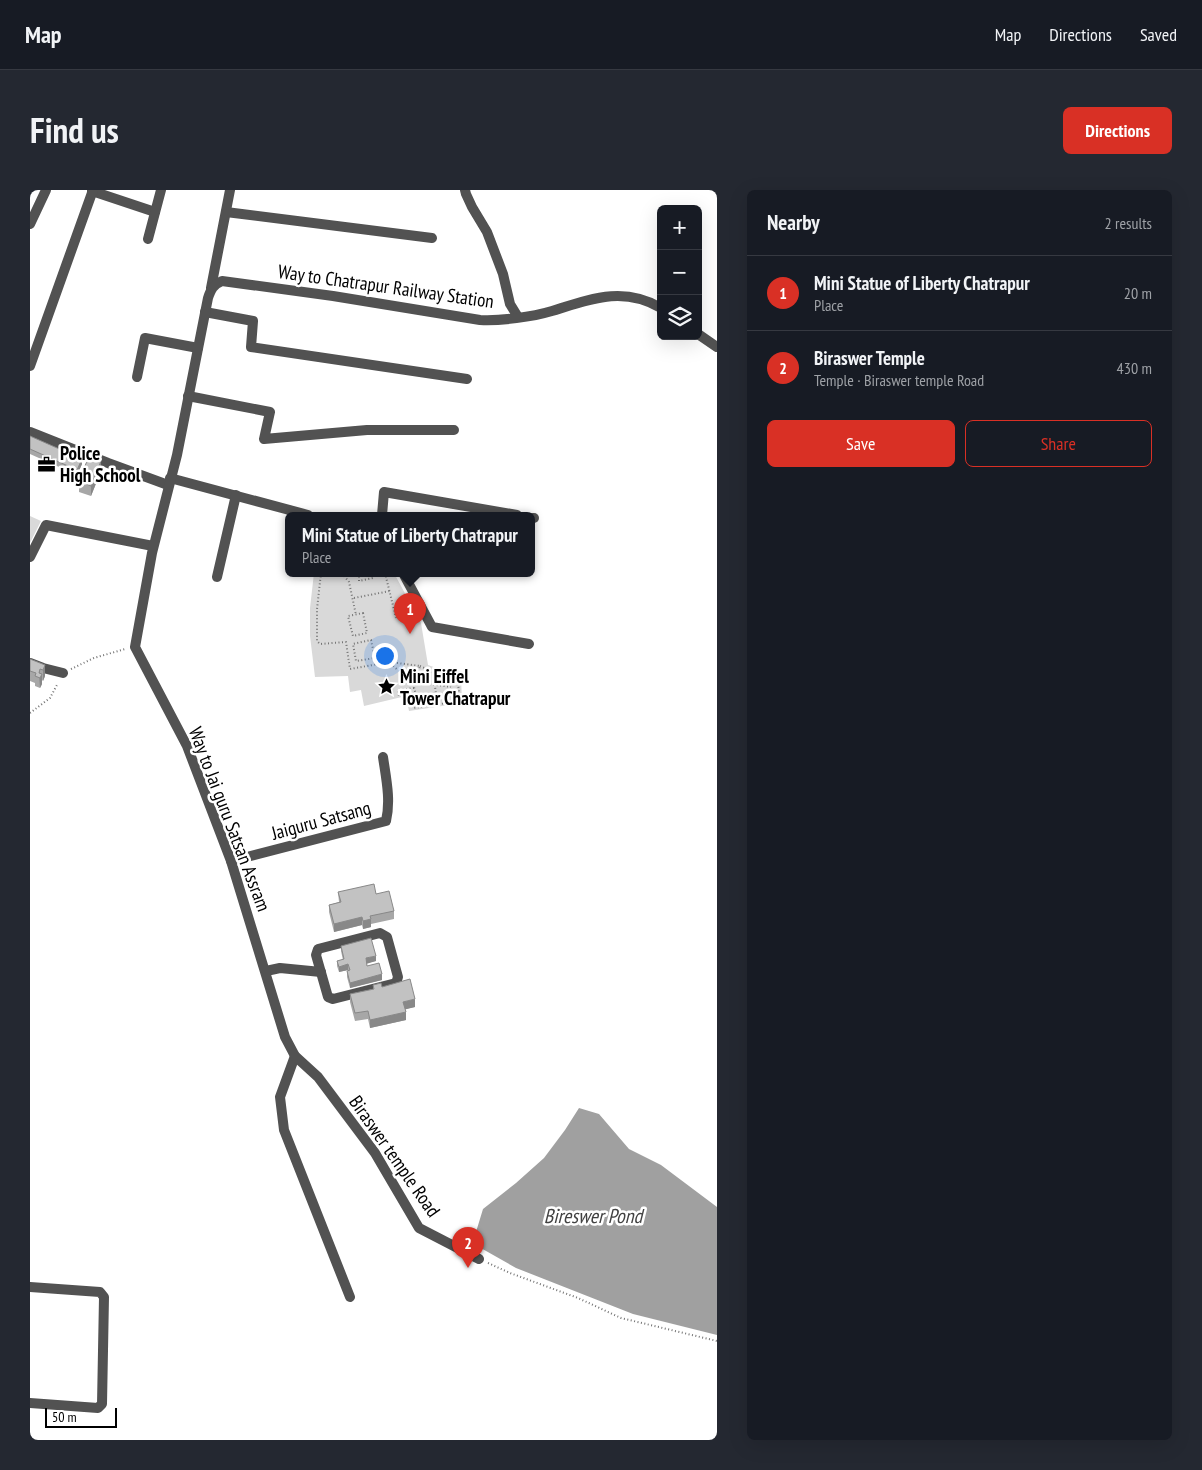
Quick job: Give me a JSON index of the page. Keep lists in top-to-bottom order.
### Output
{
  "streets": {
    "street": [
      "Way to Chatrapur Railway Station",
      "Way to Jai guru Satsan Assram",
      "Jaiguru Satsang",
      "Biraswer temple Road"
    ]
  },
  "crossings": [
    ["Way to Jai guru Satsan Assram", "Jaiguru Satsang"],
    ["Way to Jai guru Satsan Assram", "Biraswer temple Road"]
  ],
  "water": ["Bireswer Pond"],
  "places": {
    "office": ["Police High School"],
    "place": ["Mini Eiffel Tower Chatrapur"]
  },
  "scale_bar": "50 m",
  "page": {
    "header": "Map",
    "nav": ["Map", "Directions", "Saved"],
    "title": "Find us",
    "buttons": [
      "Directions",
      ["Save", "Share"]
    ],
    "heading": ["Nearby", "2 results"],
    "map_buttons": ["+", "−"],
    "list": [
      {
        "mark": "1",
        "name": "Mini Statue of Liberty Chatrapur",
        "note": "Place",
        "value": "20 m"
      },
      {
        "mark": "2",
        "name": "Biraswer Temple",
        "note": "Temple · Biraswer temple Road",
        "value": "430 m"
      }
    ],
    "popup": ["Mini Statue of Liberty Chatrapur", "Place"],
    "pins": ["1", "2"],
    "scale": "50 m"
  }
}
